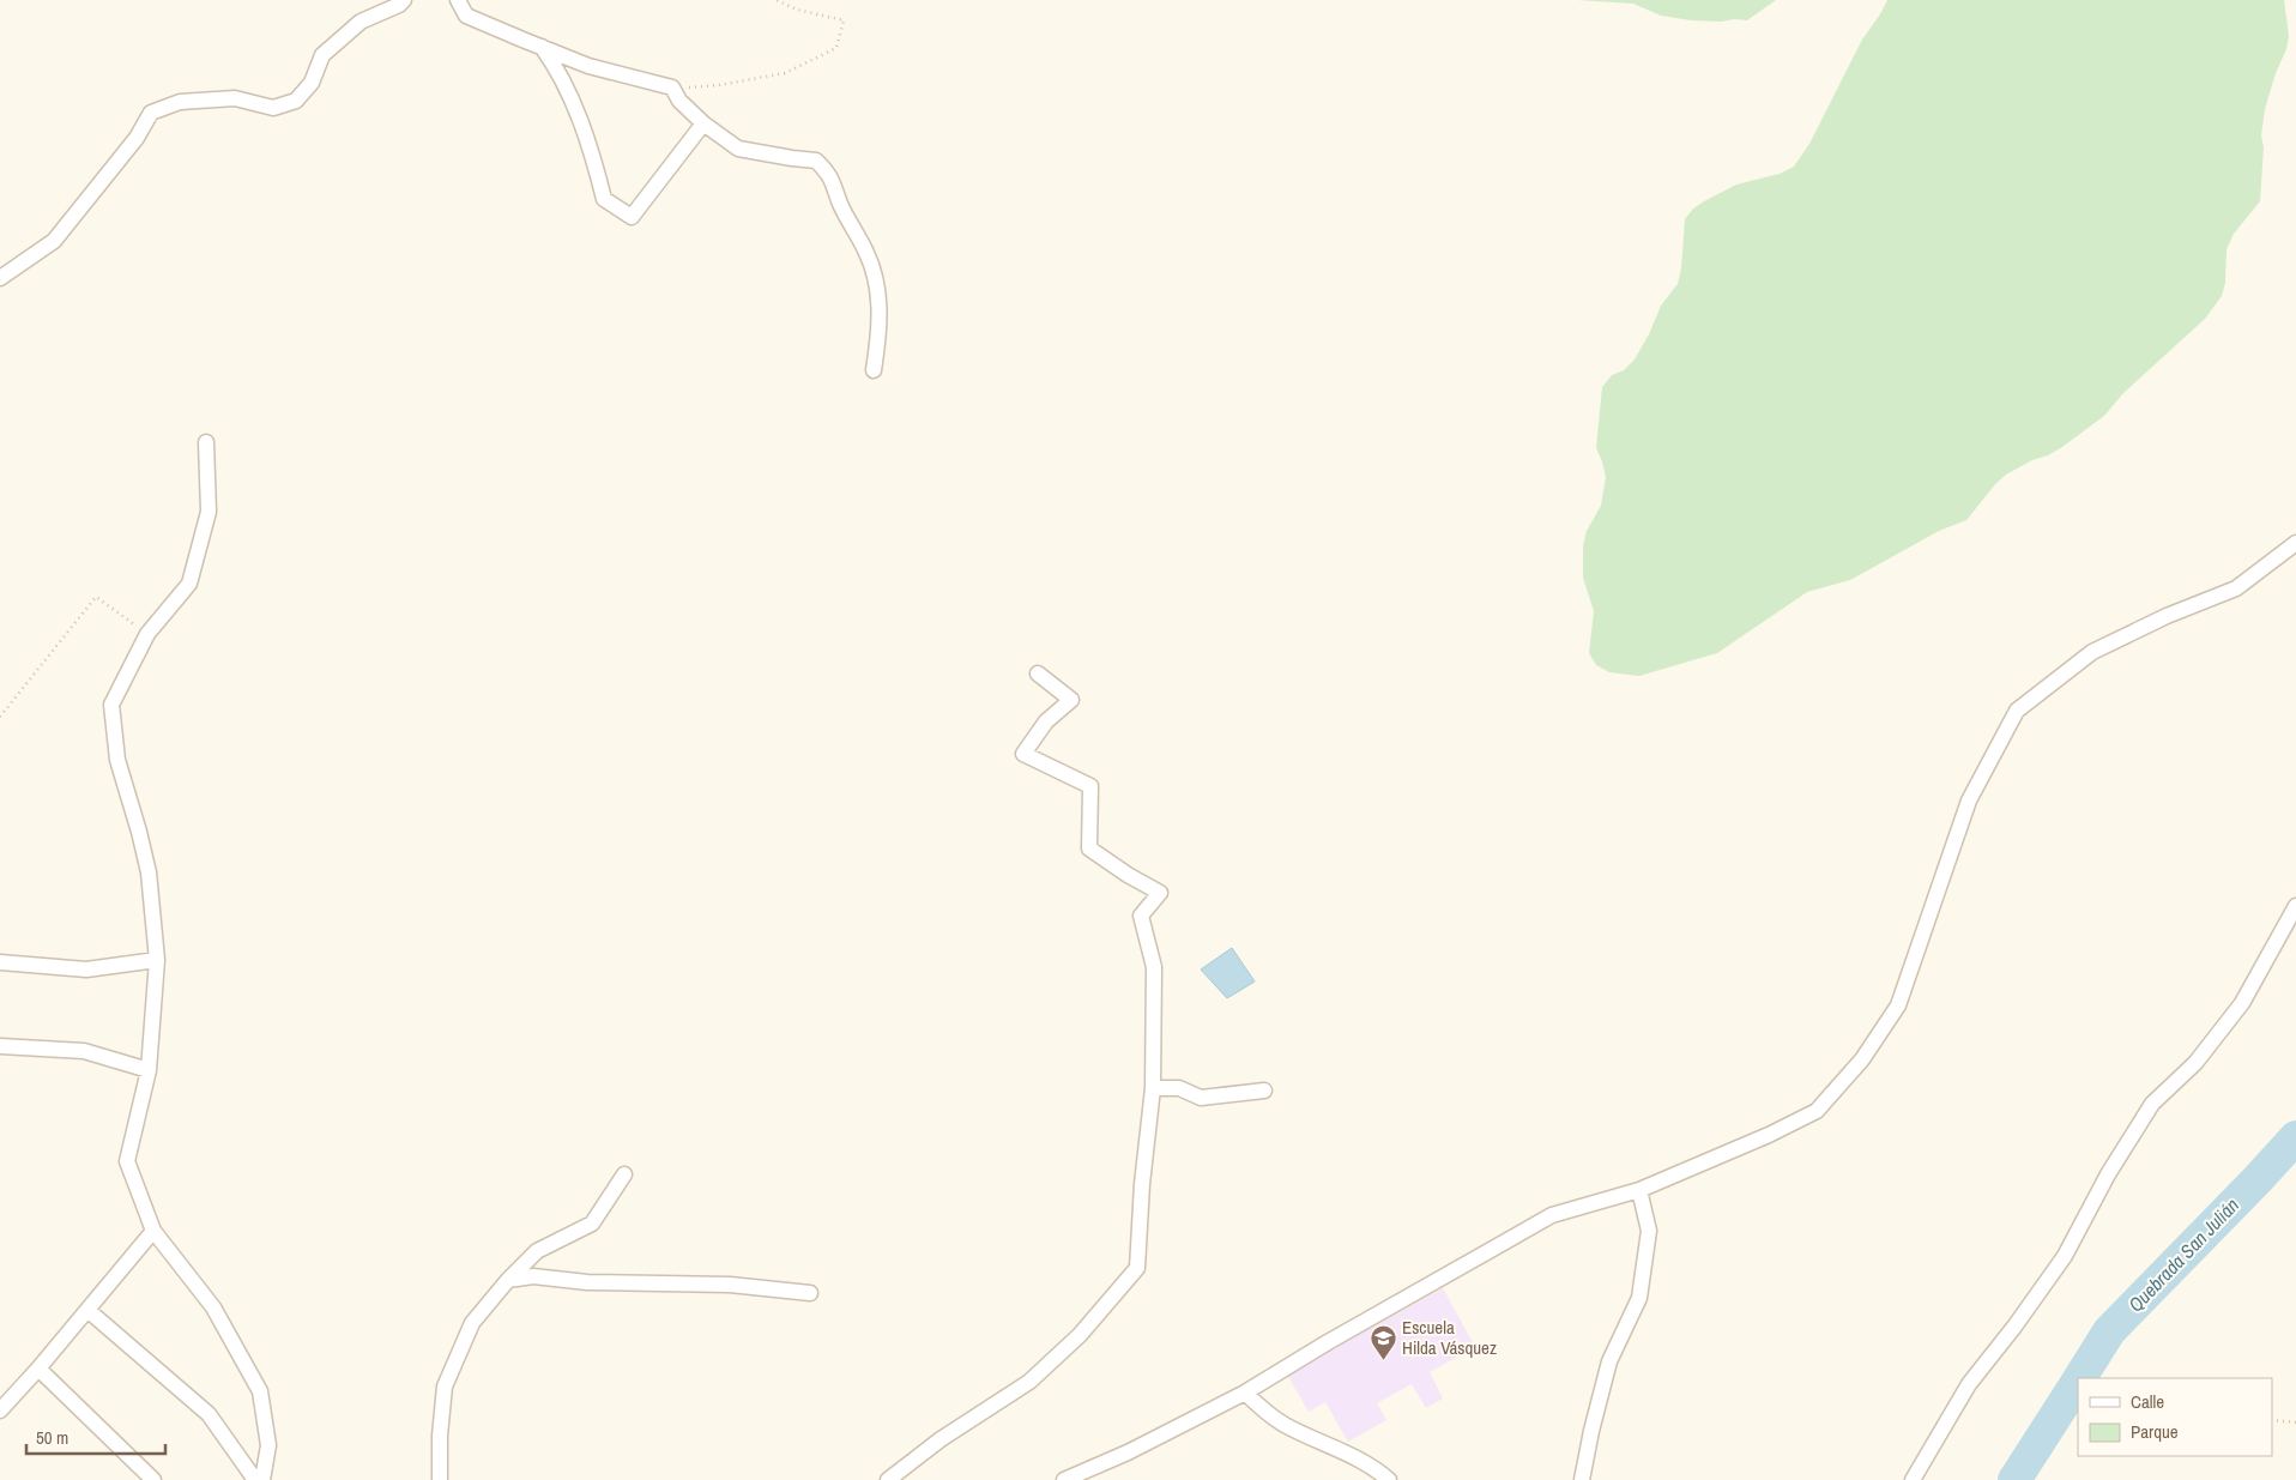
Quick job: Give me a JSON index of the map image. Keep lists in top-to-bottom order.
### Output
{
  "water": ["Quebrada San Julián"],
  "places": {
    "school or university": ["Escuela Hilda Vásquez"]
  },
  "legend": ["Calle", "Parque"],
  "scale_bar": "50 m"
}
